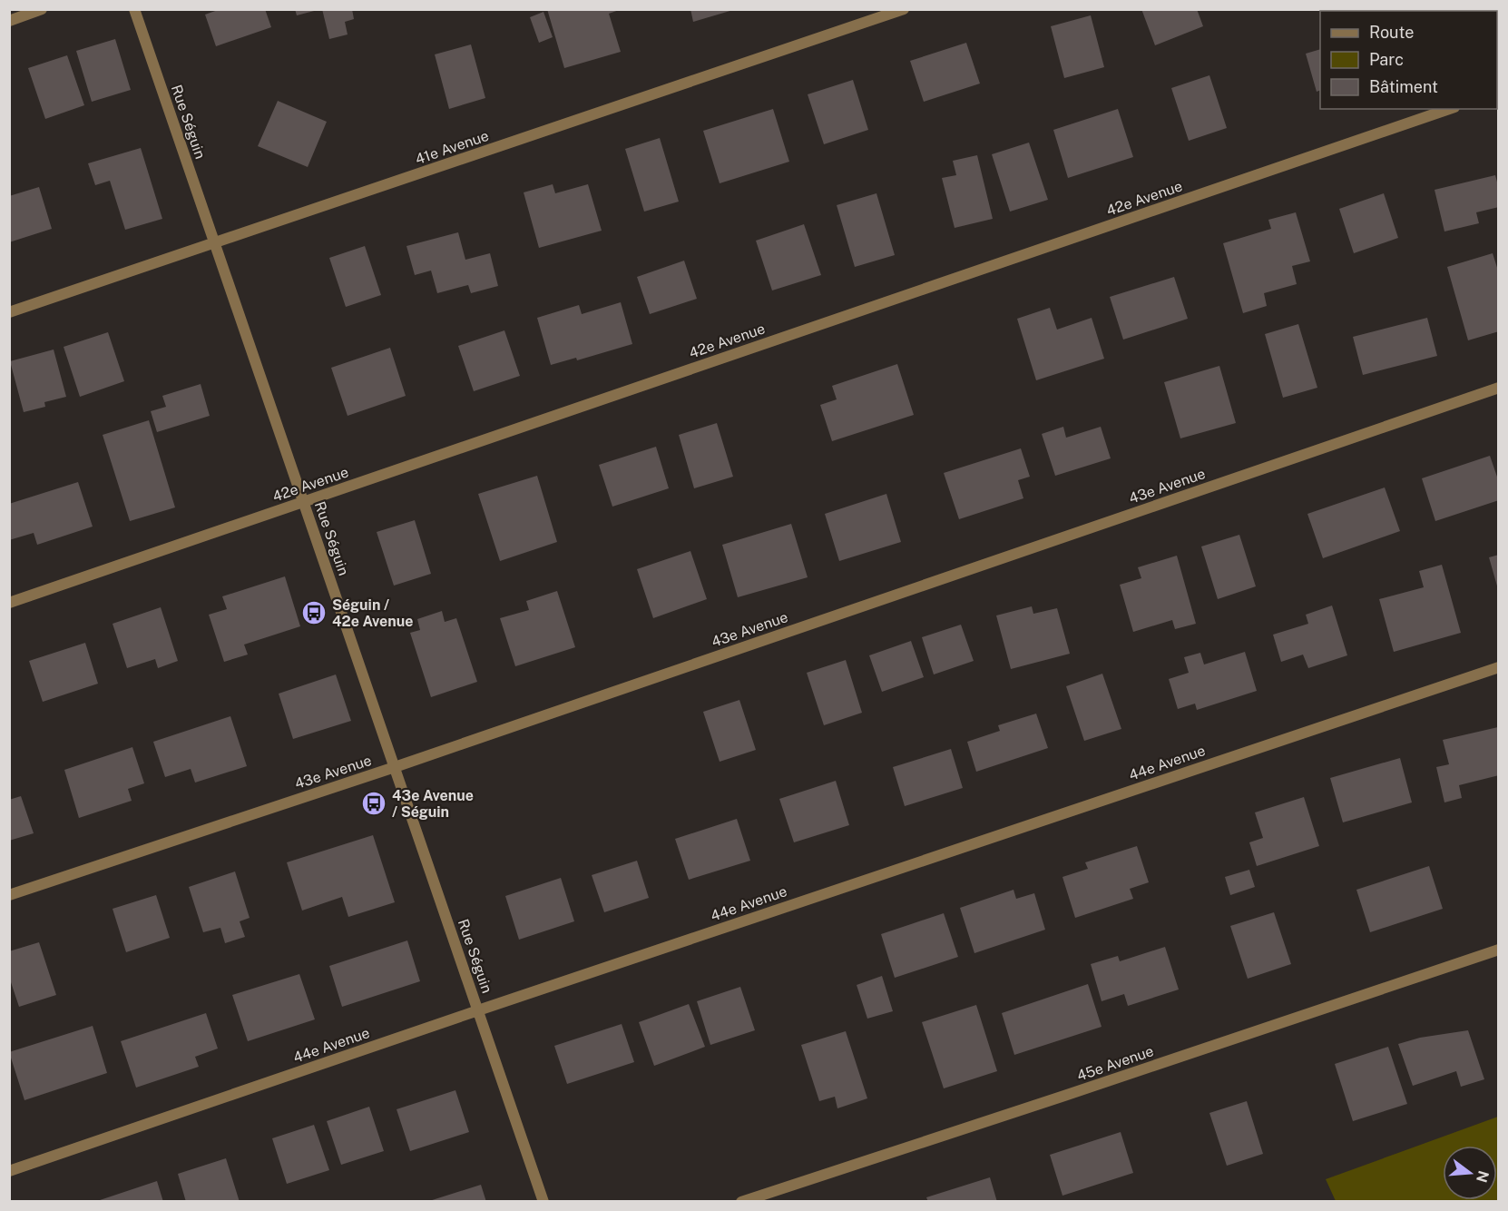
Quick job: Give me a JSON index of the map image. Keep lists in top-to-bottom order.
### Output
{
  "streets": {
    "street": [
      "Rue Séguin",
      "41e Avenue",
      "42e Avenue",
      "43e Avenue",
      "44e Avenue",
      "45e Avenue"
    ]
  },
  "crossings": [
    ["Rue Séguin", "41e Avenue"],
    ["Rue Séguin", "42e Avenue"],
    ["Rue Séguin", "43e Avenue"],
    ["Rue Séguin", "44e Avenue"]
  ],
  "places": {
    "bus stop": ["Séguin / 42e Avenue", "43e Avenue / Séguin"]
  },
  "legend": ["Route", "Parc", "Bâtiment"],
  "north": "right"
}
